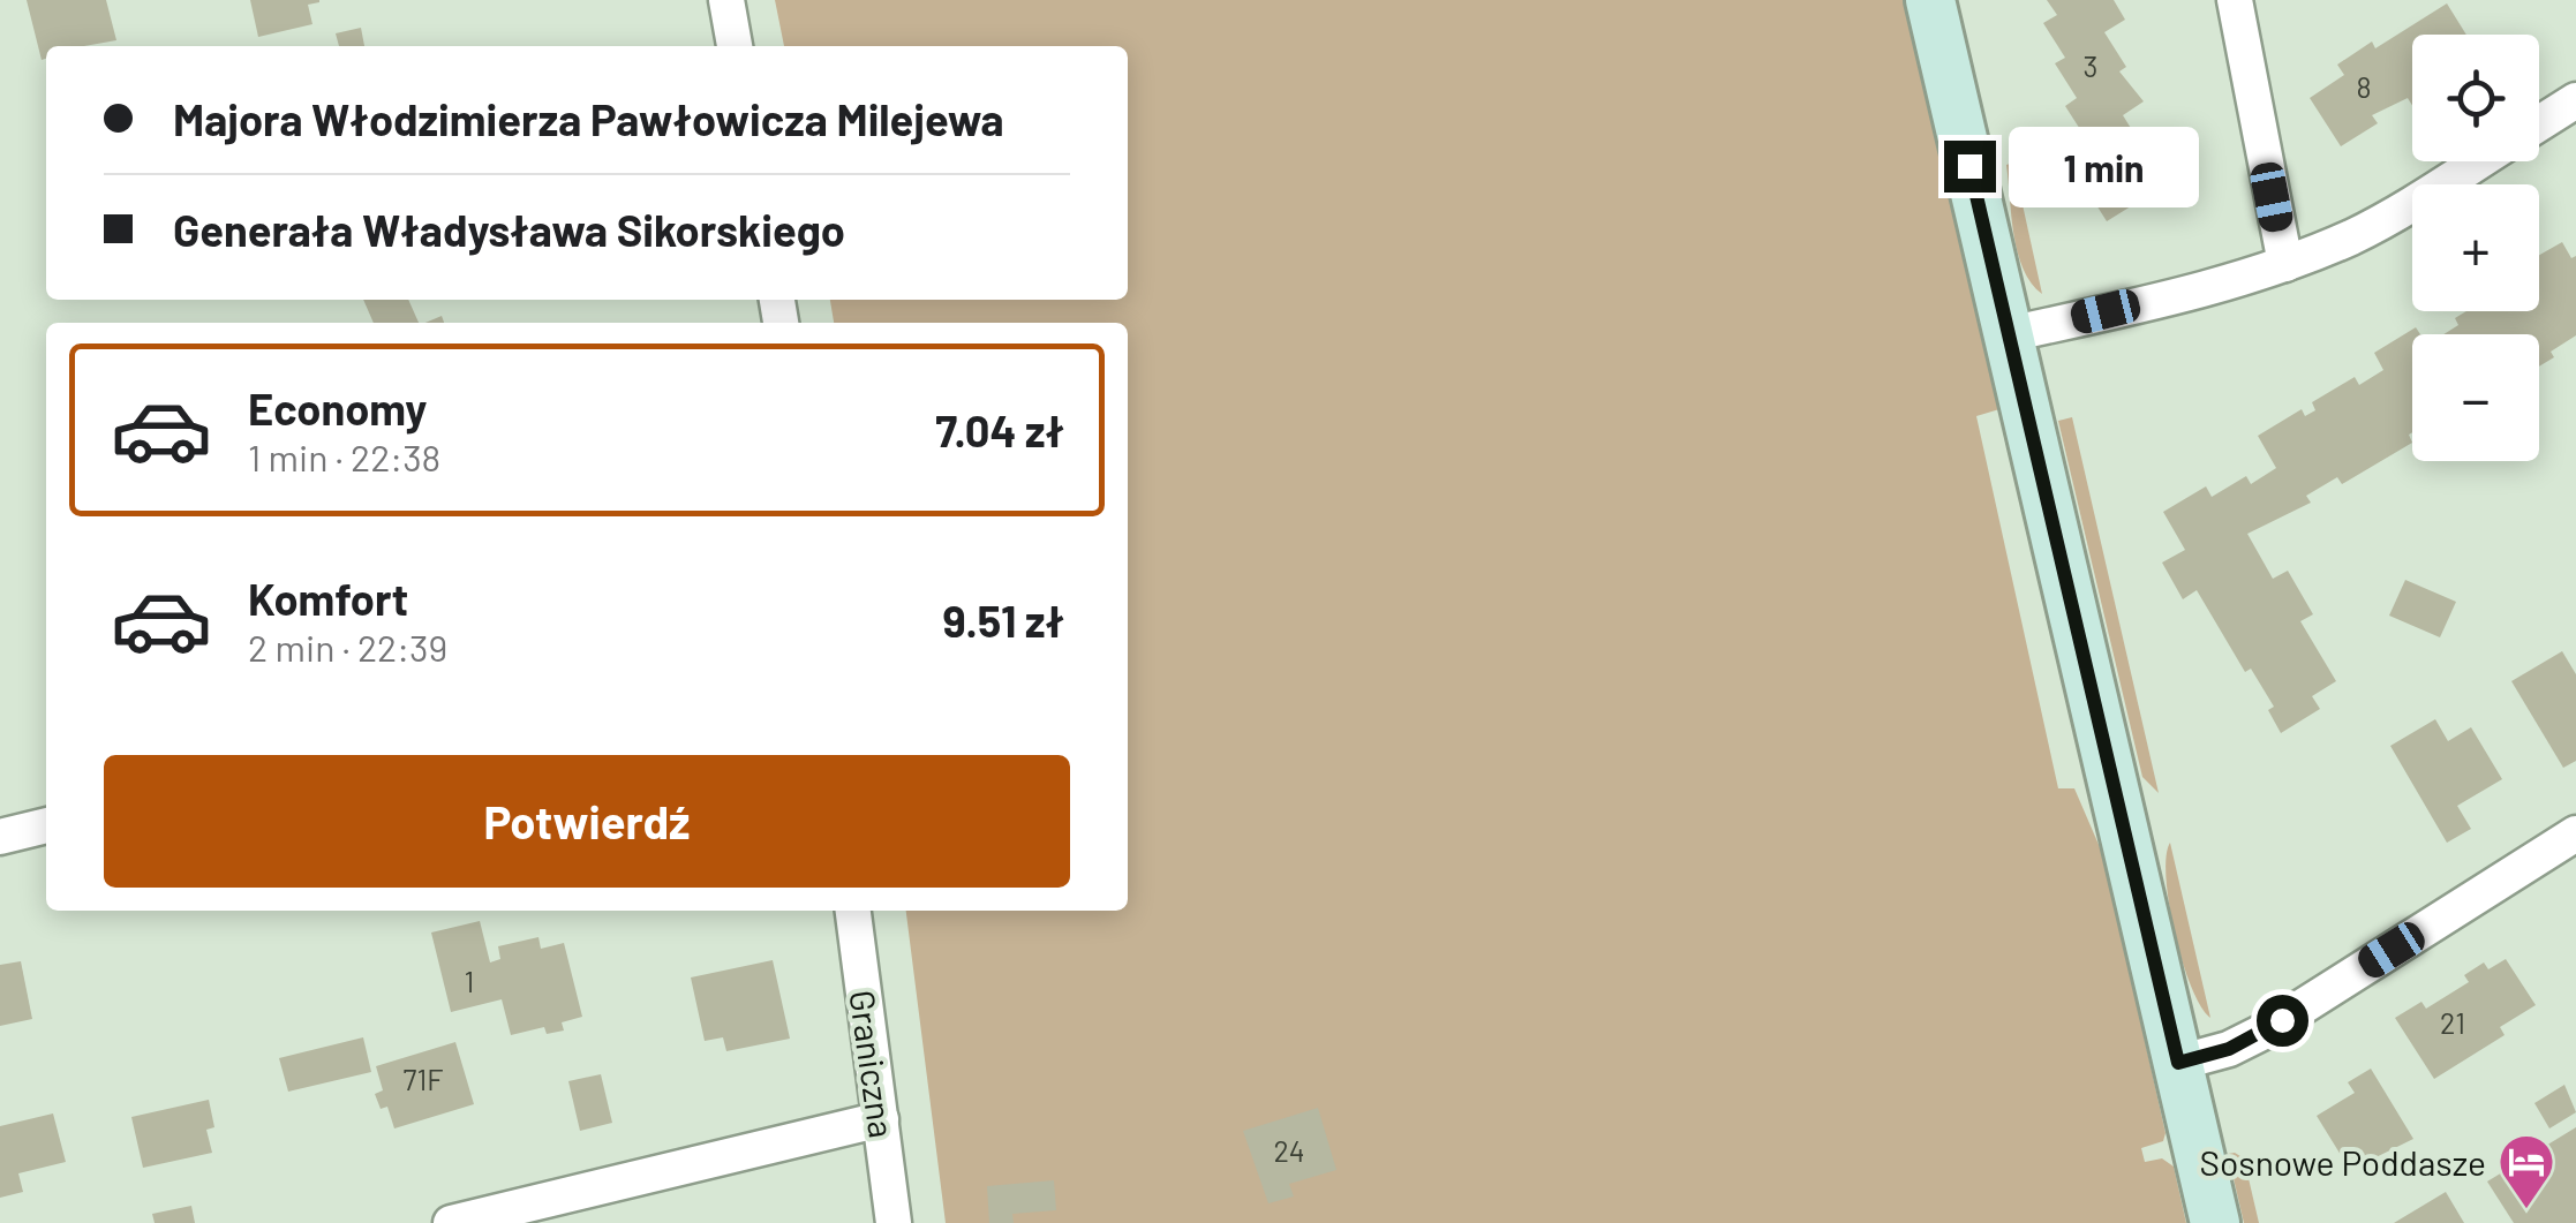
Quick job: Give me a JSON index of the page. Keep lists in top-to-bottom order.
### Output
{
  "streets": {
    "street": ["Graniczna"]
  },
  "places": {
    "hotel": ["Sosnowe Poddasze"]
  },
  "house_numbers": [
    "3",
    "8",
    "1",
    "21",
    "71F",
    "24"
  ],
  "page": {
    "map_buttons": ["+", "−"],
    "banner": ["Majora Włodzimierza Pawłowicza Milejewa", "Generała Władysława Sikorskiego"],
    "bubble": "1 min",
    "list": [
      {
        "name": "Economy",
        "note": "1 min · 22:38",
        "value": "7.04 zł"
      },
      {
        "name": "Komfort",
        "note": "2 min · 22:39",
        "value": "9.51 zł"
      }
    ],
    "buttons": "Potwierdź"
  }
}
